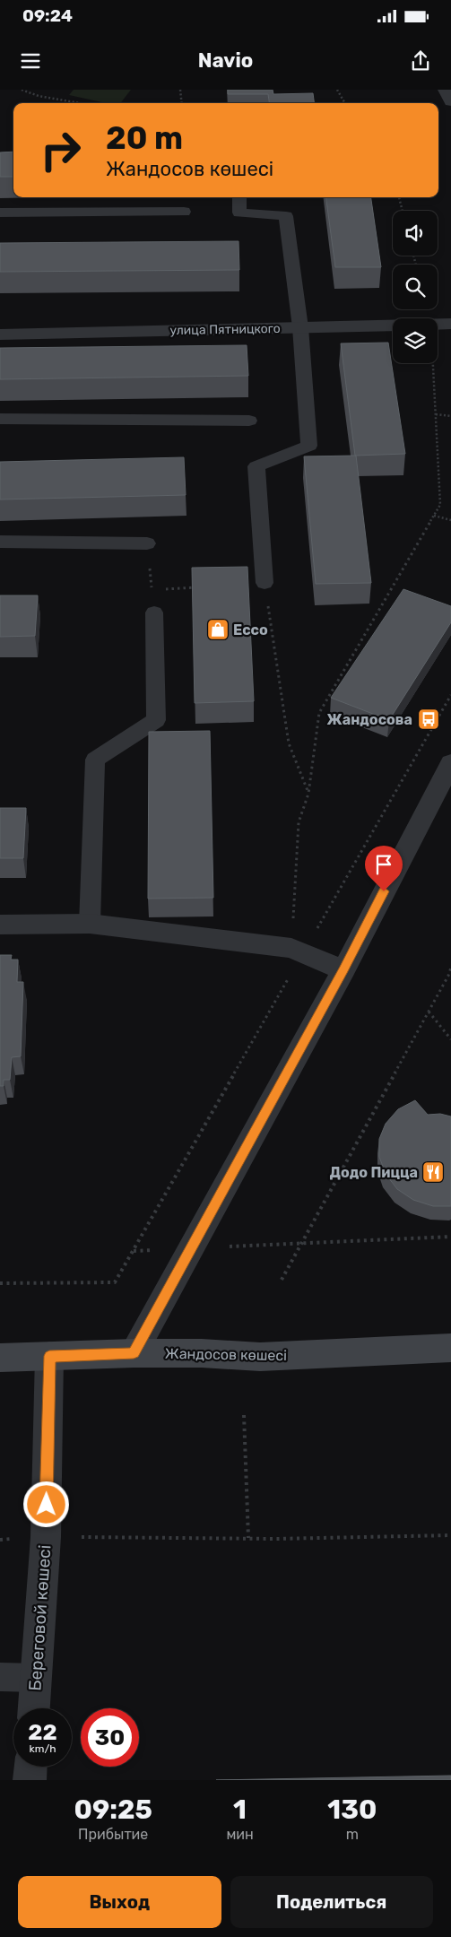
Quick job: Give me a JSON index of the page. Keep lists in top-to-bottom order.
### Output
{
  "streets": {
    "main road": ["Жандосов көшесі"],
    "street": ["улица Пятницкого", "Береговой көшесі"]
  },
  "crossings": [
    ["Жандосов көшесі", "Береговой көшесі"]
  ],
  "places": {
    "shop": ["Ecco"],
    "bus stop": ["Жандосова"],
    "restaurant": ["Додо Пицца"]
  },
  "page": {
    "status": "09:24",
    "header": "Navio",
    "turn": ["20 m", "Жандосов көшесі"],
    "speed": "22 km/h",
    "limit": "30",
    "eta": [
      "09:25",
      "Прибытие",
      "1",
      "мин",
      "130",
      "m"
    ],
    "buttons": ["Выход", "Поделиться"]
  }
}
